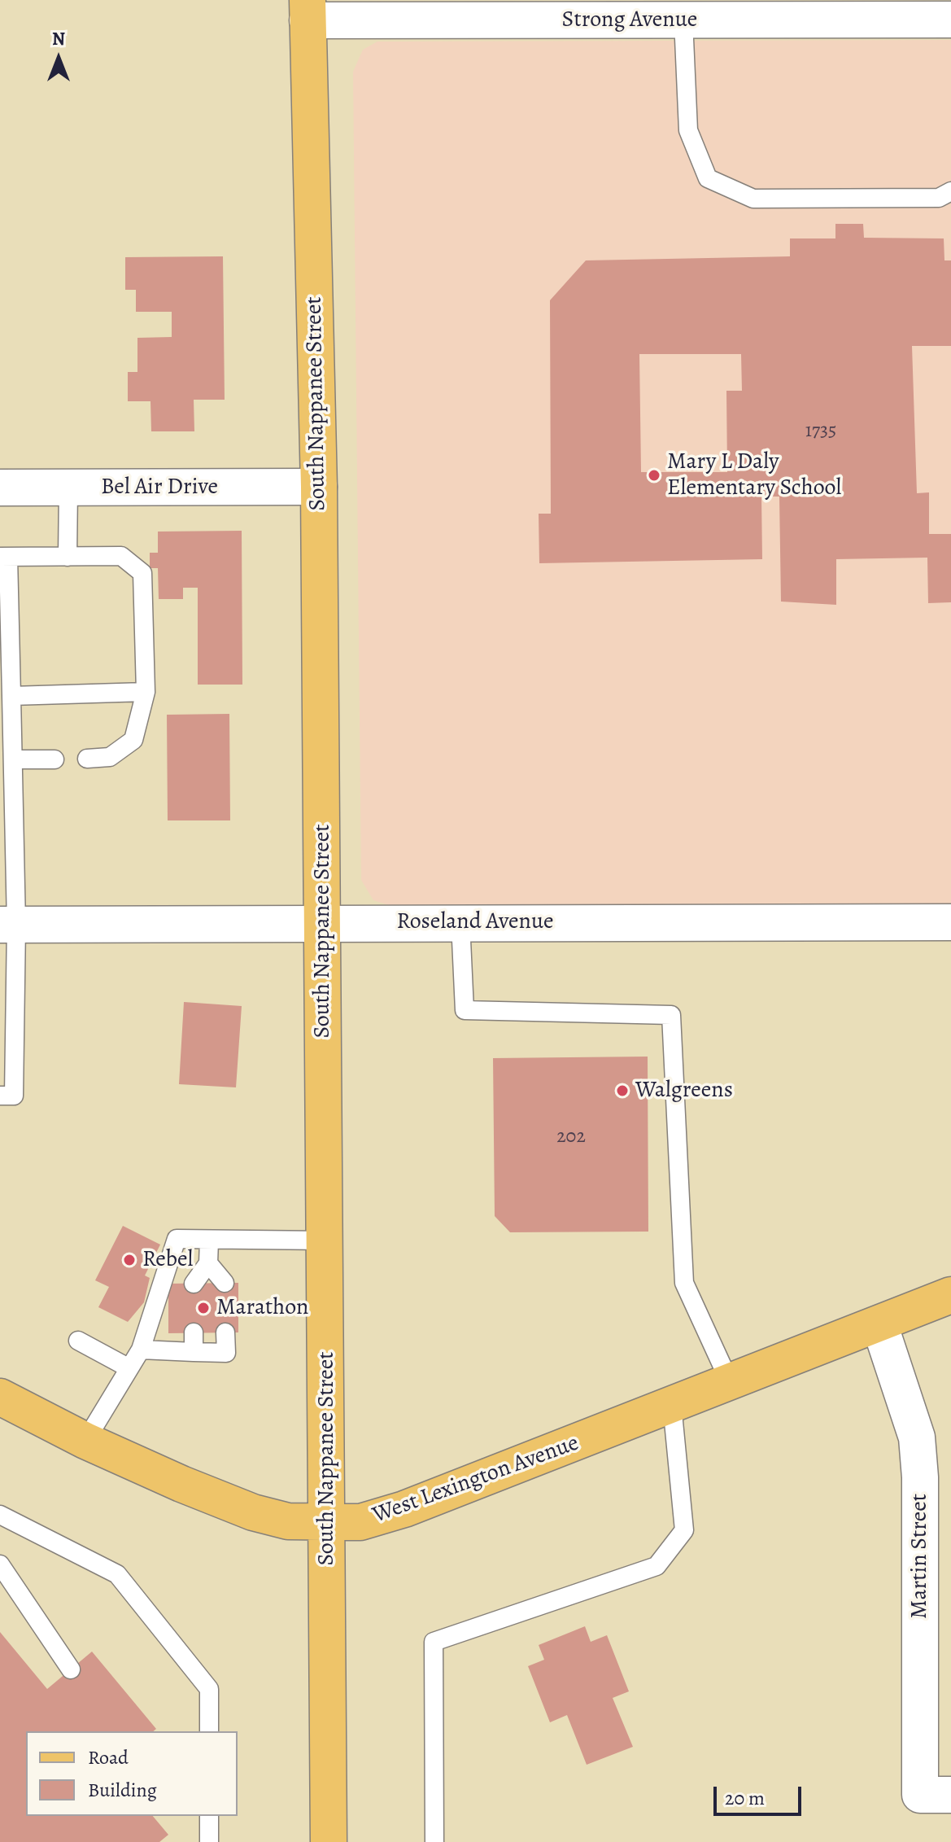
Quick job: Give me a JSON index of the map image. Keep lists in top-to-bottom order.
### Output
{
  "streets": {
    "main road": ["South Nappanee Street", "West Lexington Avenue"],
    "street": [
      "Strong Avenue",
      "Bel Air Drive",
      "Roseland Avenue",
      "Martin Street"
    ]
  },
  "crossings": [
    ["Strong Avenue", "South Nappanee Street"],
    ["South Nappanee Street", "Bel Air Drive"],
    ["South Nappanee Street", "Roseland Avenue"],
    ["South Nappanee Street", "West Lexington Avenue"],
    ["West Lexington Avenue", "Martin Street"]
  ],
  "places": [
    "Mary L Daly Elementary School",
    "Walgreens",
    "Rebel",
    "Marathon"
  ],
  "house_numbers": ["1735", "202"],
  "legend": ["Road", "Building"],
  "scale_bar": "20 m",
  "north": "top"
}
